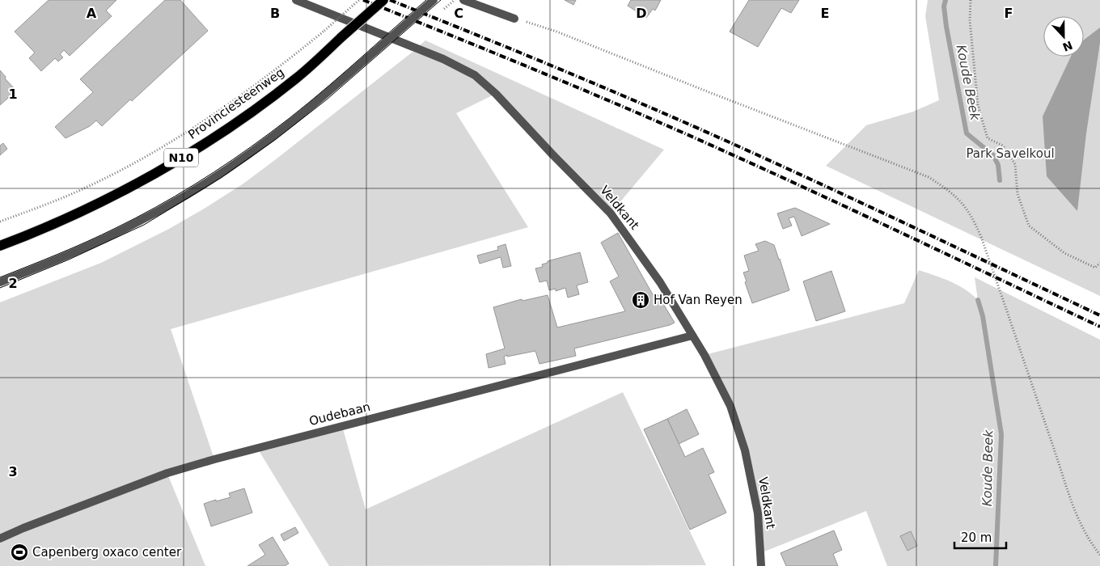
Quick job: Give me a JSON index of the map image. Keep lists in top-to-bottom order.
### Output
{
  "streets": {
    "main road": ["Provinciesteenweg", "N10"],
    "street": ["Veldkant", "Oudebaan"]
  },
  "crossings": [
    ["Veldkant", "Oudebaan"]
  ],
  "water": ["Koude Beek"],
  "parks": ["Park Savelkoul"],
  "places": {
    "building": ["Hof Van Reyen"],
    "sports": ["Capenberg oxaco center"]
  },
  "scale_bar": "20 m",
  "north": "bottom",
  "grid": {
    "columns": [
      "A",
      "B",
      "C",
      "D",
      "E",
      "F"
    ],
    "rows": ["1", "2", "3"]
  }
}
